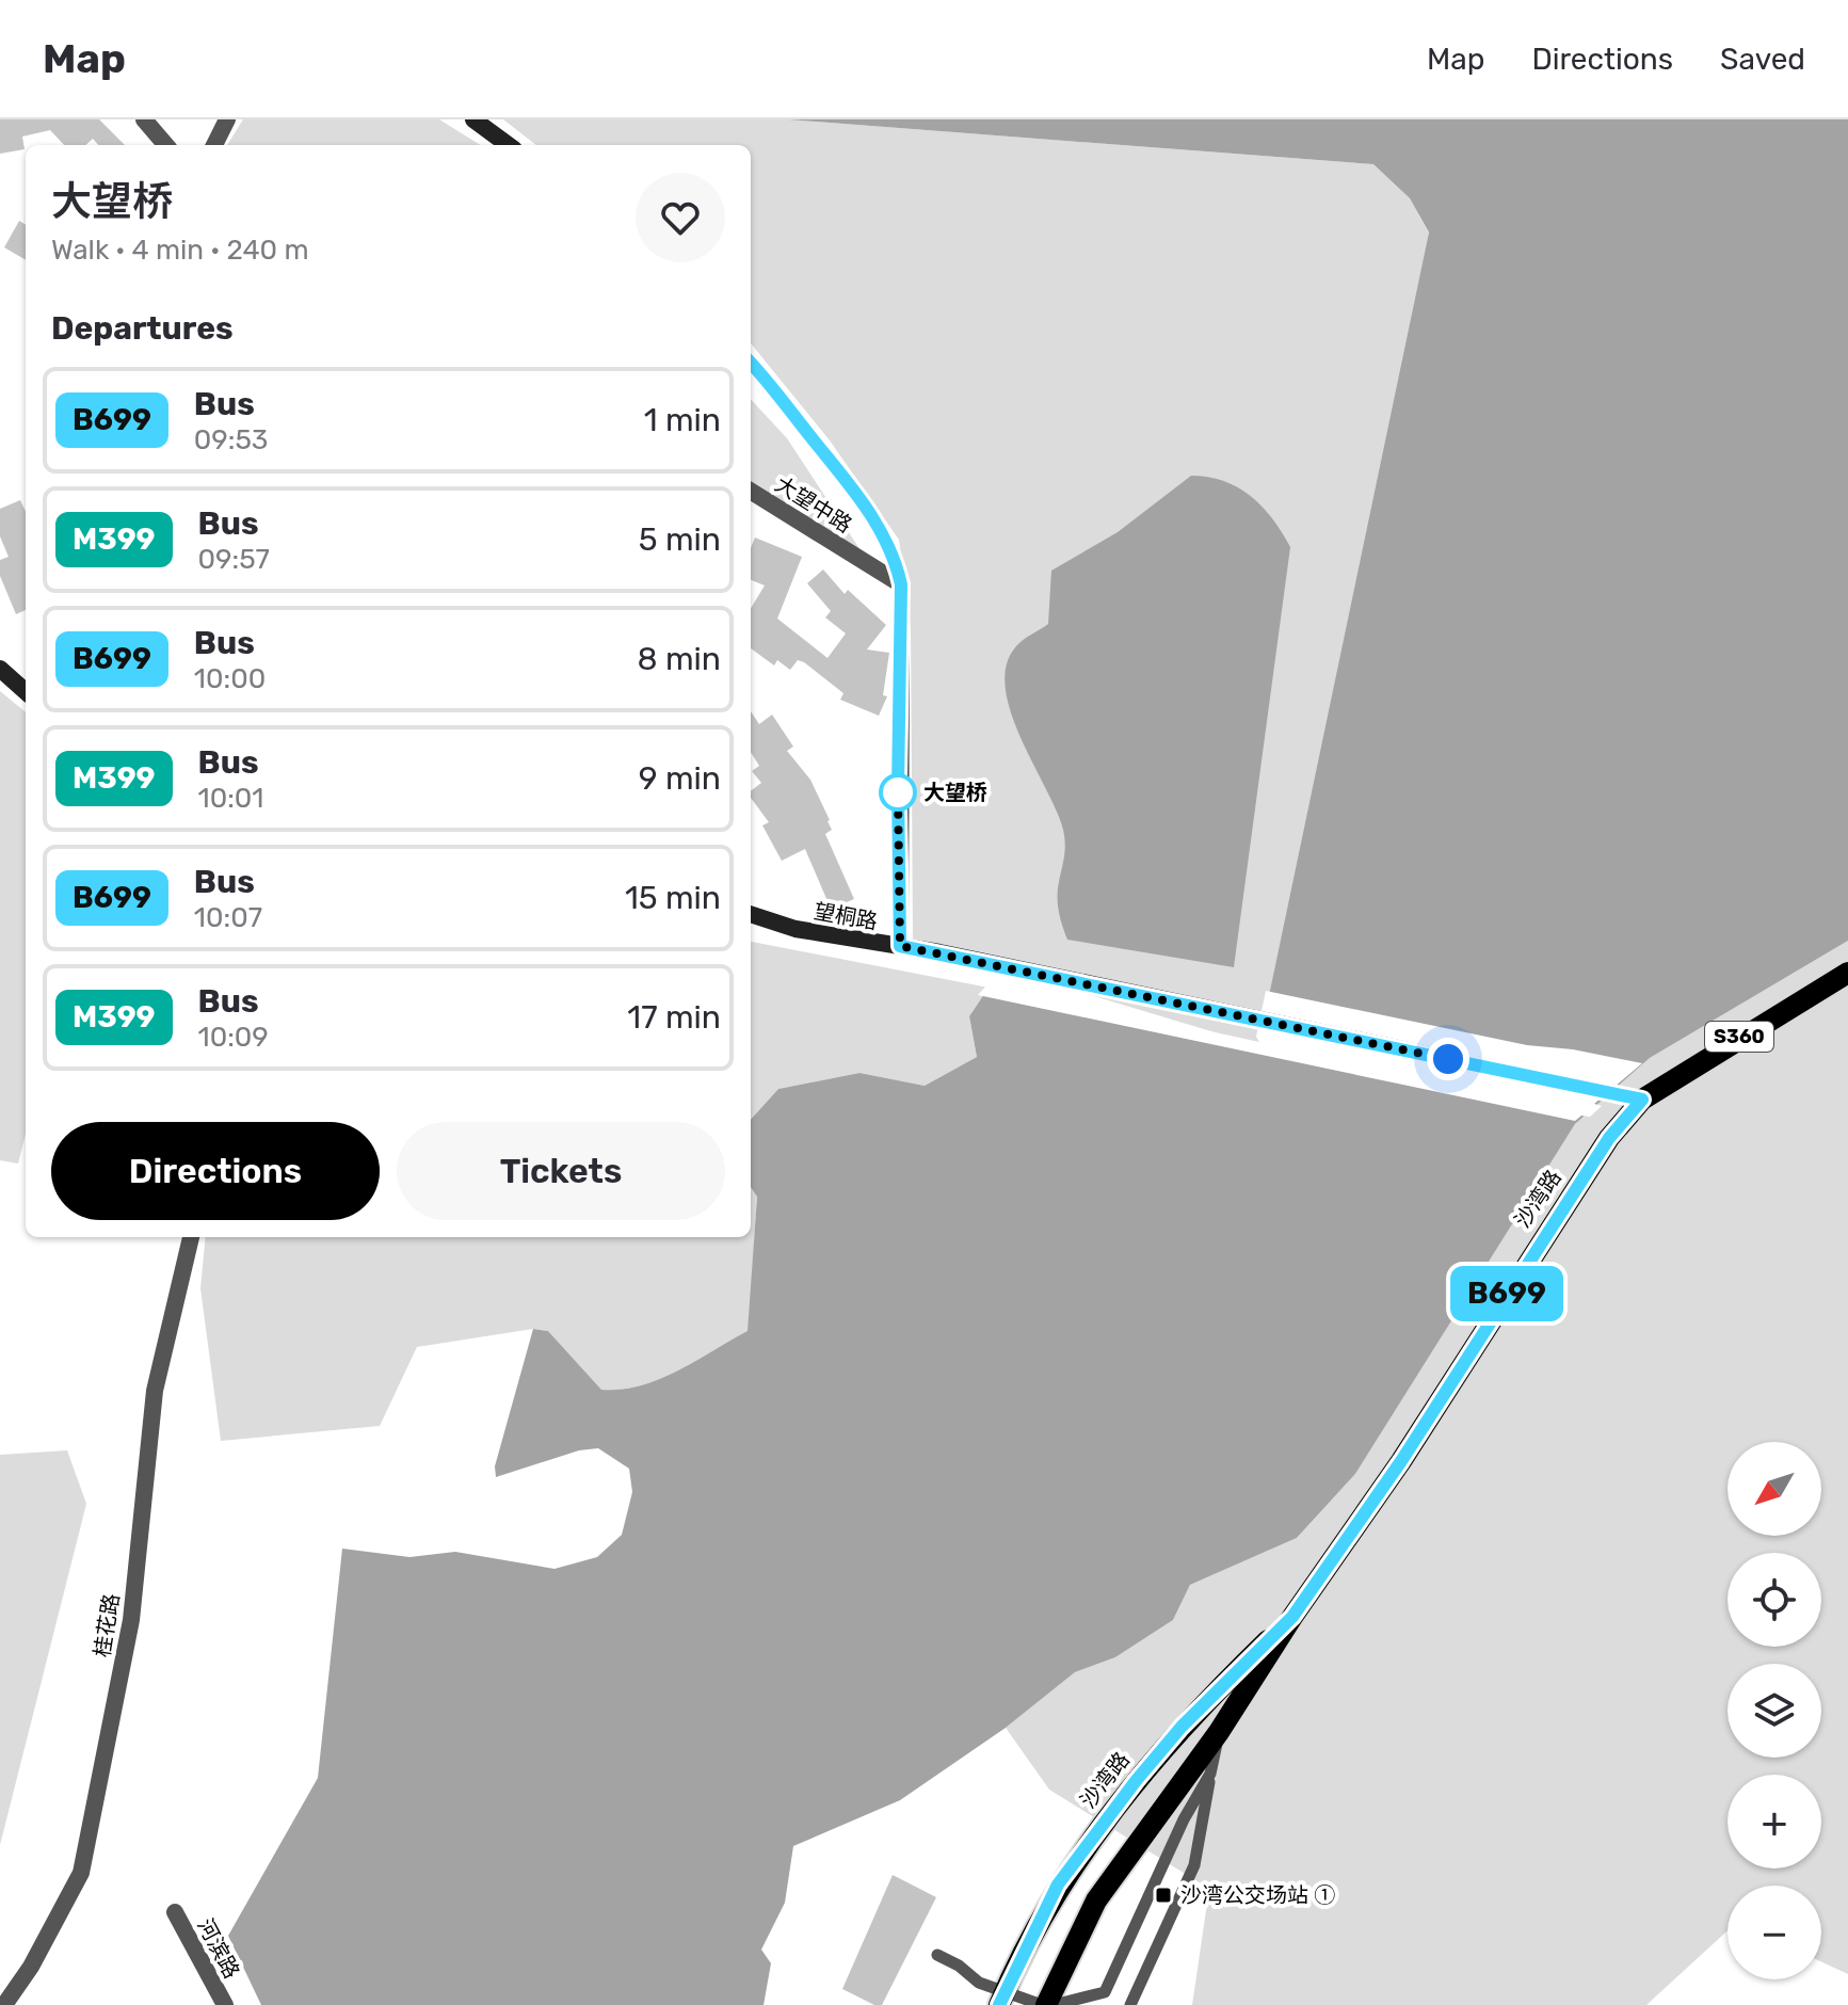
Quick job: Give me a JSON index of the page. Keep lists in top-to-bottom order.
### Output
{
  "streets": {
    "main road": ["望桐路", "S360", "沙湾路"],
    "street": ["大望中路", "桂花路", "河滨路"]
  },
  "crossings": [
    ["望桐路", "沙湾路"]
  ],
  "places": {
    "other": ["大望桥"],
    "transit": ["沙湾公交场站 ①"]
  },
  "lines": ["bus line B699"],
  "north": "bottom left",
  "page": {
    "header": "Map",
    "nav": ["Map", "Directions", "Saved"],
    "on_map": "B699",
    "heading": [
      ["大望桥", "Walk · 4 min · 240 m"],
      "Departures"
    ],
    "list": [
      {
        "mark": "B699",
        "name": "Bus",
        "note": "09:53",
        "value": "1 min"
      },
      {
        "mark": "M399",
        "name": "Bus",
        "note": "09:57",
        "value": "5 min"
      },
      {
        "mark": "B699",
        "name": "Bus",
        "note": "10:00",
        "value": "8 min"
      },
      {
        "mark": "M399",
        "name": "Bus",
        "note": "10:01",
        "value": "9 min"
      },
      {
        "mark": "B699",
        "name": "Bus",
        "note": "10:07",
        "value": "15 min"
      },
      {
        "mark": "M399",
        "name": "Bus",
        "note": "10:09",
        "value": "17 min"
      }
    ],
    "buttons": ["Directions", "Tickets"],
    "map_buttons": ["+", "−"]
  }
}
